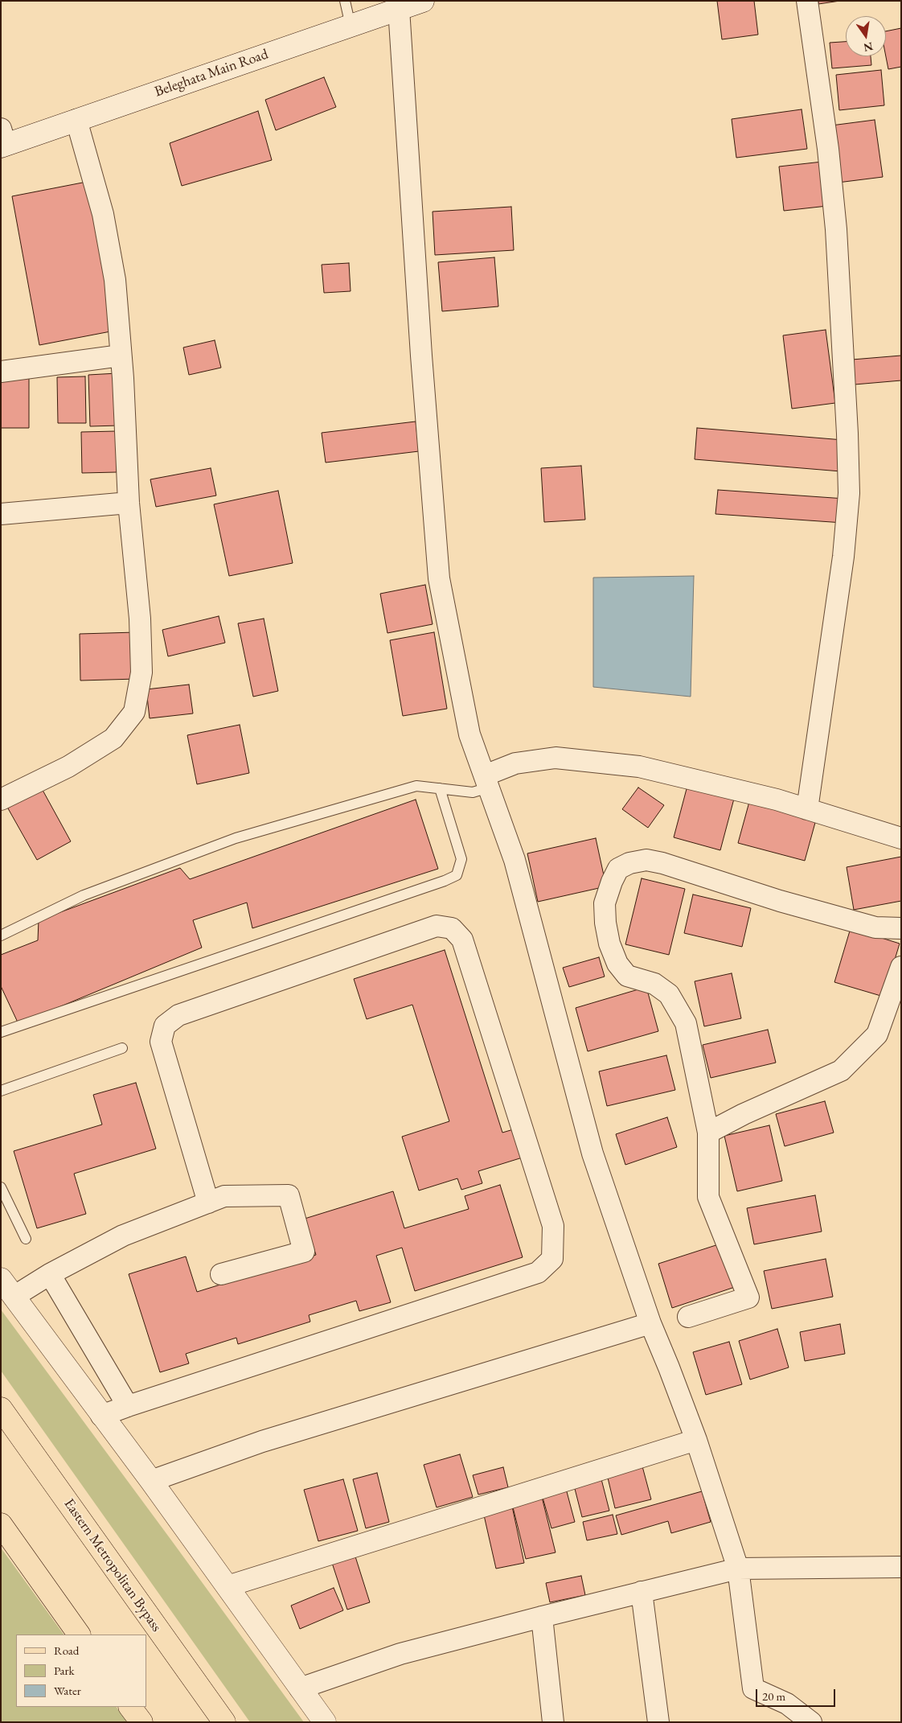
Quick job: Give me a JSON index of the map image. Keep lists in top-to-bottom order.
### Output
{
  "streets": {
    "main road": ["Eastern Metropolitan Bypass"],
    "street": ["Beleghata Main Road"]
  },
  "legend": ["Road", "Park", "Water"],
  "scale_bar": "20 m",
  "north": "bottom"
}
